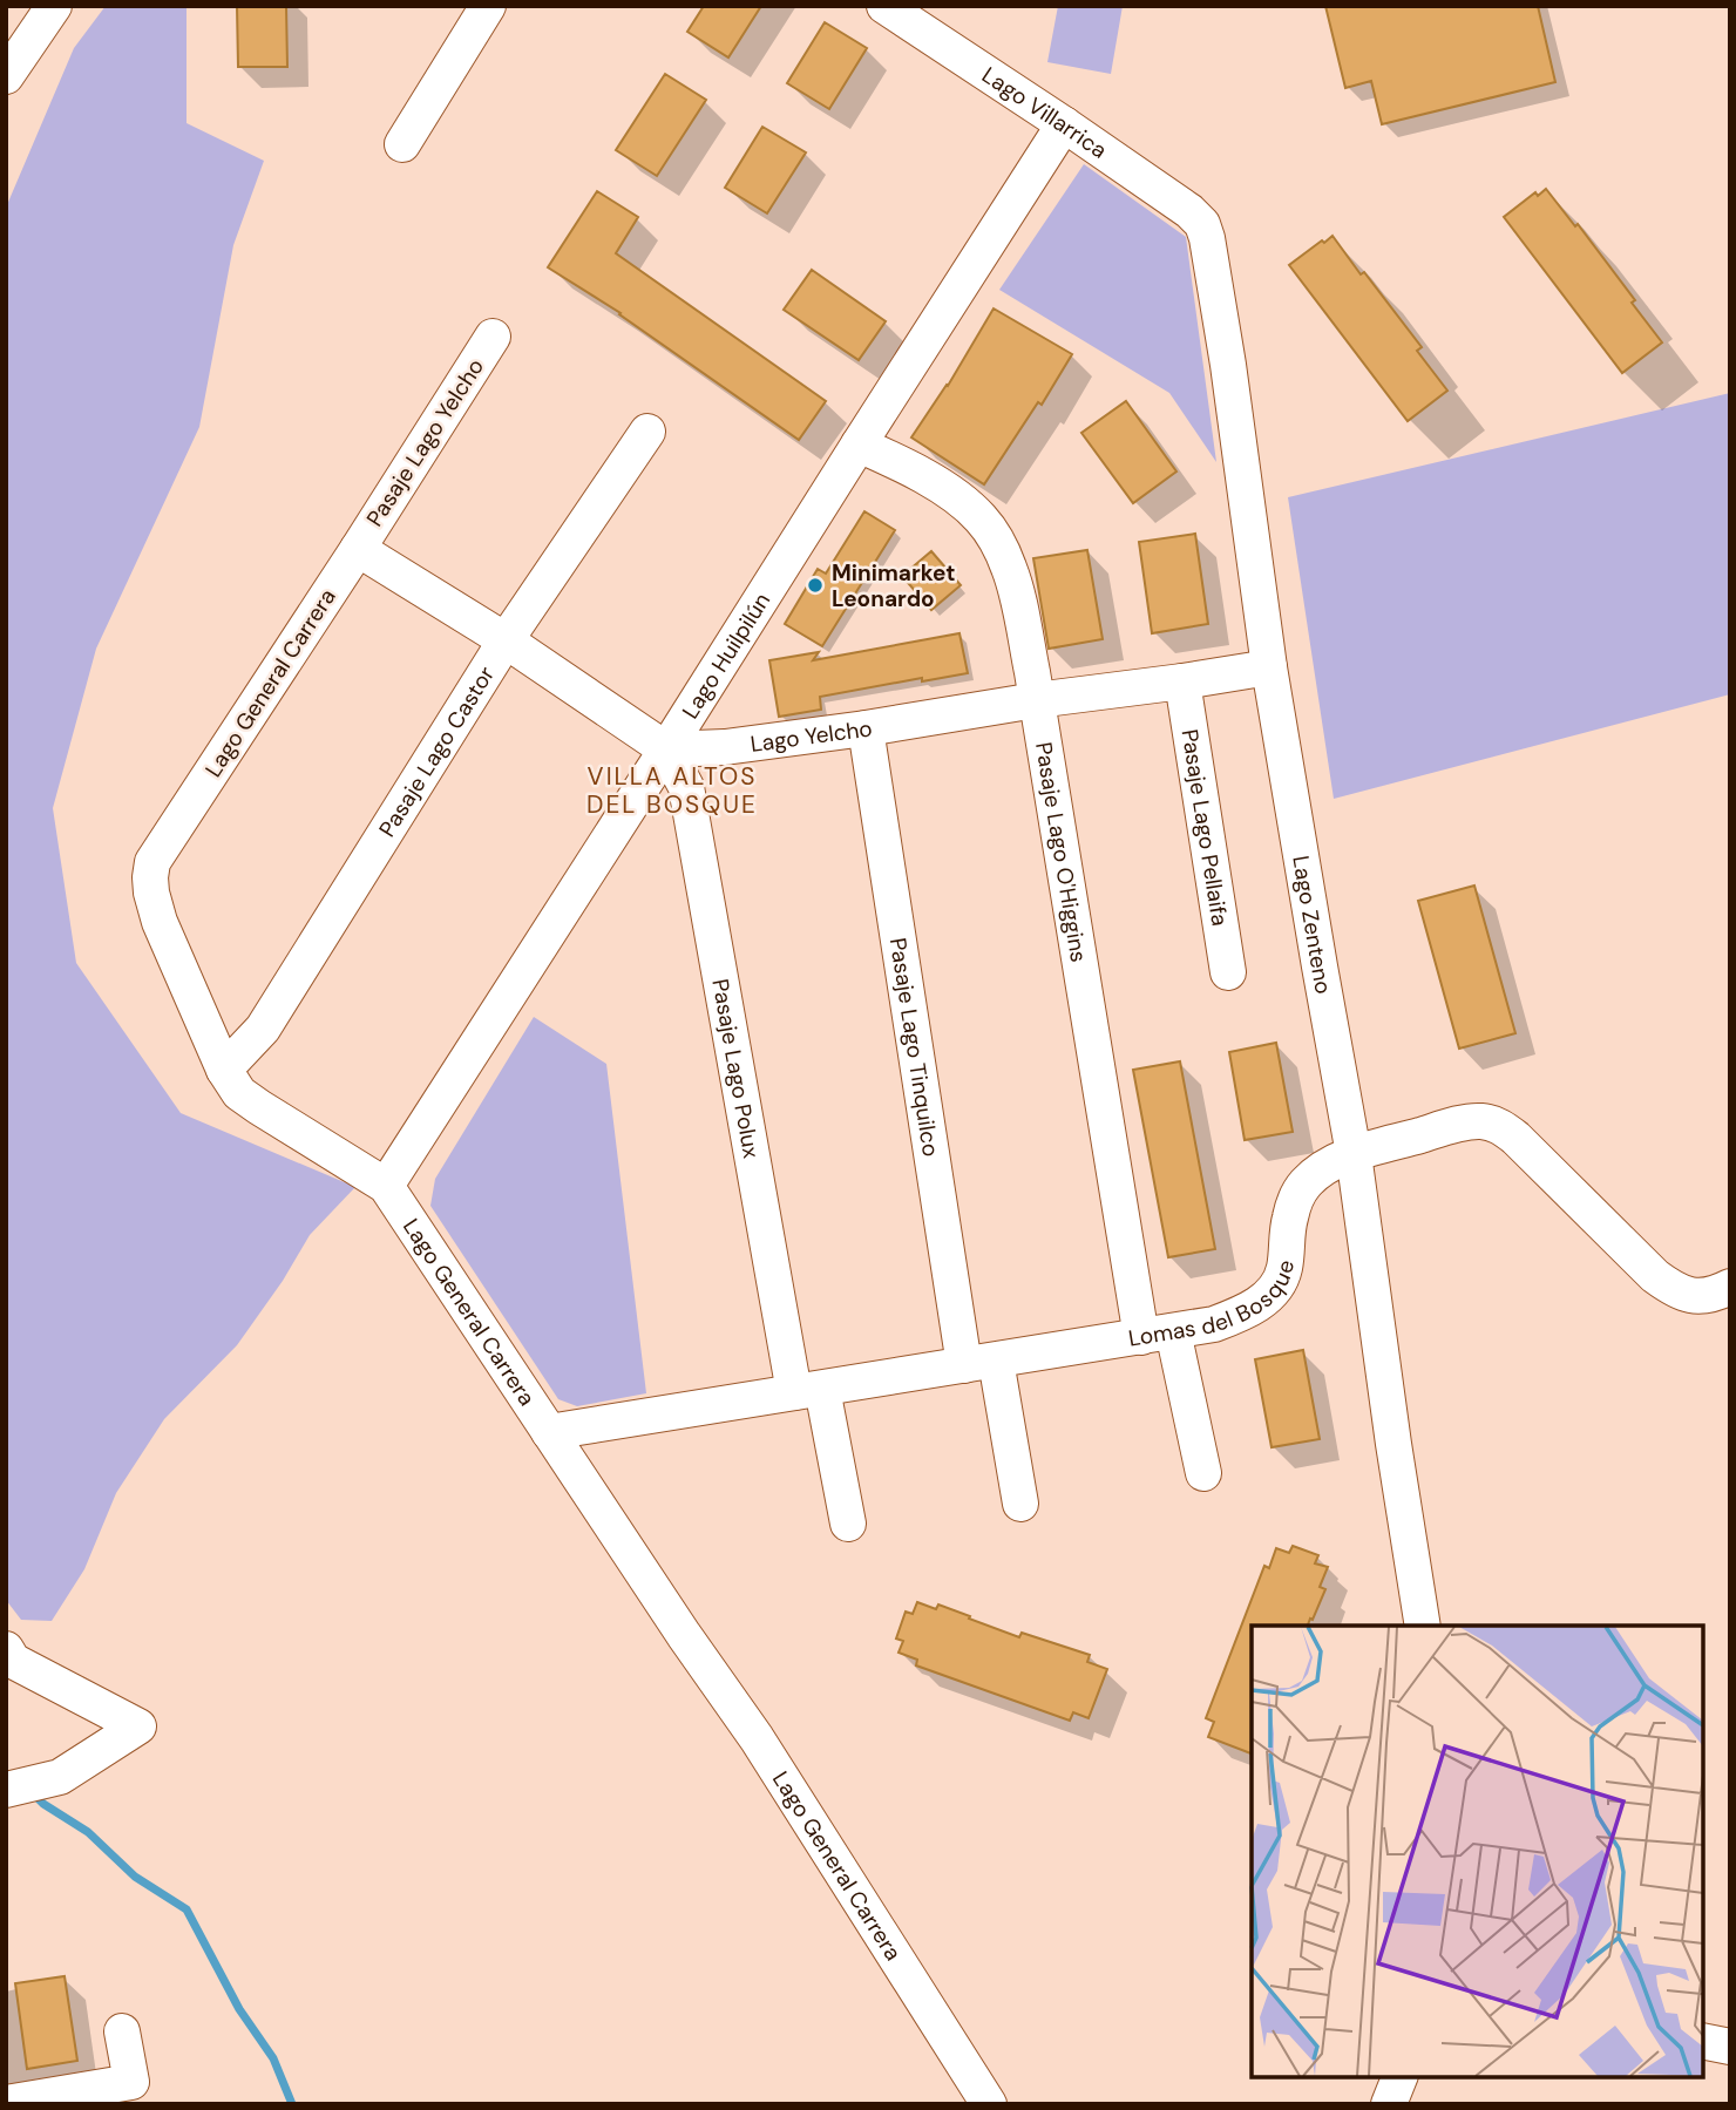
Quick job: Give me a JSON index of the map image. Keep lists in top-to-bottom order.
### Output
{
  "streets": {
    "street": [
      "Lago Villarrica",
      "Pasaje Lago Yelcho",
      "Lago Huilpilún",
      "Lago General Carrera",
      "Lago Yelcho",
      "Pasaje Lago Castor",
      "Pasaje Lago Pellaifa",
      "Pasaje Lago O'Higgins",
      "Lago Zenteno",
      "Pasaje Lago Tinquilco",
      "Pasaje Lago Polux",
      "Lomas del Bosque"
    ]
  },
  "crossings": [
    ["Lago Villarrica", "Lago Huilpilún"],
    ["Lago Villarrica", "Lago Zenteno"],
    ["Pasaje Lago Yelcho", "Lago General Carrera"],
    ["Lago Huilpilún", "Lago General Carrera"],
    ["Lago Huilpilún", "Lago Yelcho"],
    ["Lago Huilpilún", "Pasaje Lago O'Higgins"],
    ["Lago Huilpilún", "Pasaje Lago Polux"],
    ["Lago General Carrera", "Pasaje Lago Castor"],
    ["Lago General Carrera", "Lomas del Bosque"],
    ["Lago Yelcho", "Pasaje Lago Pellaifa"],
    ["Lago Yelcho", "Pasaje Lago O'Higgins"],
    ["Lago Yelcho", "Lago Zenteno"],
    ["Lago Yelcho", "Pasaje Lago Tinquilco"],
    ["Lago Yelcho", "Pasaje Lago Polux"],
    ["Pasaje Lago O'Higgins", "Lomas del Bosque"],
    ["Lago Zenteno", "Lomas del Bosque"],
    ["Pasaje Lago Tinquilco", "Lomas del Bosque"],
    ["Pasaje Lago Polux", "Lomas del Bosque"]
  ],
  "districts": ["VILLA ALTOS DEL BOSQUE"],
  "places": ["Minimarket Leonardo"]
}
